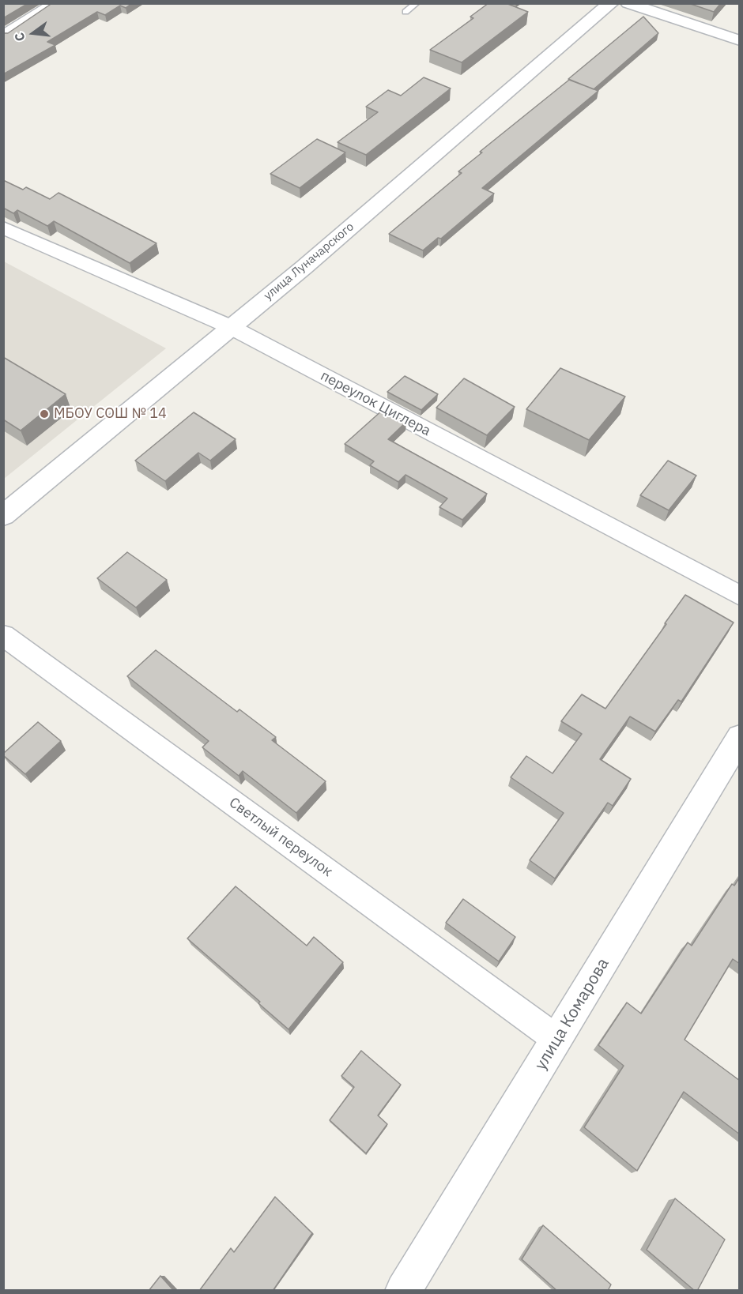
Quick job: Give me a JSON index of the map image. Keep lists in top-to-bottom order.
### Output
{
  "streets": {
    "street": [
      "улица Луначарского",
      "переулок Циглера",
      "Светлый переулок",
      "улица Комарова"
    ]
  },
  "crossings": [
    ["улица Луначарского", "переулок Циглера"],
    ["Светлый переулок", "улица Комарова"]
  ],
  "places": ["МБОУ СОШ № 14"],
  "north": "left"
}
